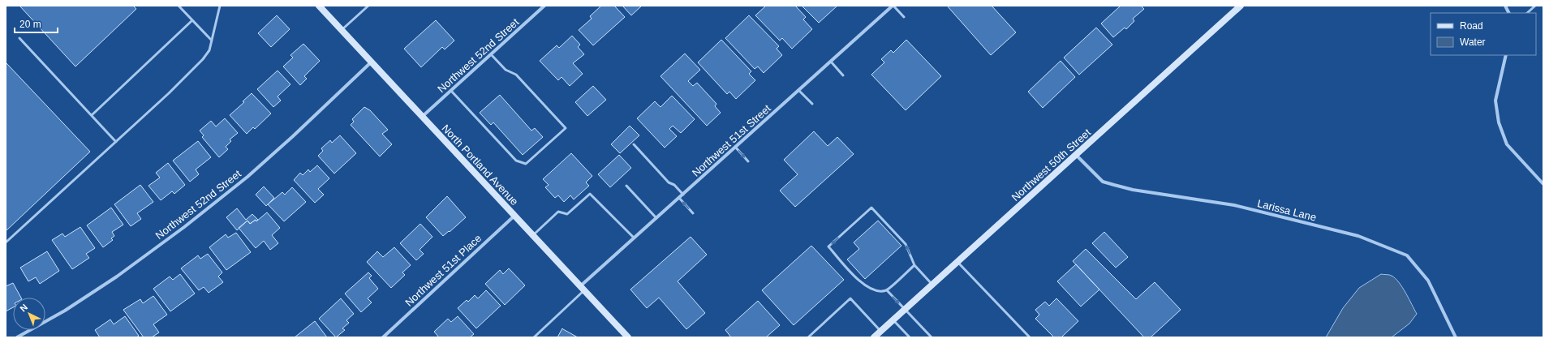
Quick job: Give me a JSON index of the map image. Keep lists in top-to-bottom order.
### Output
{
  "streets": {
    "main road": ["North Portland Avenue", "Northwest 50th Street"],
    "street": [
      "Northwest 52nd Street",
      "Northwest 51st Street",
      "Larissa Lane",
      "Northwest 51st Place"
    ]
  },
  "crossings": [
    ["Northwest 52nd Street", "North Portland Avenue"],
    ["Northwest 51st Street", "North Portland Avenue"],
    ["North Portland Avenue", "Northwest 51st Place"],
    ["Northwest 50th Street", "Larissa Lane"]
  ],
  "legend": ["Road", "Water"],
  "scale_bar": "20 m",
  "north": "top left"
}
